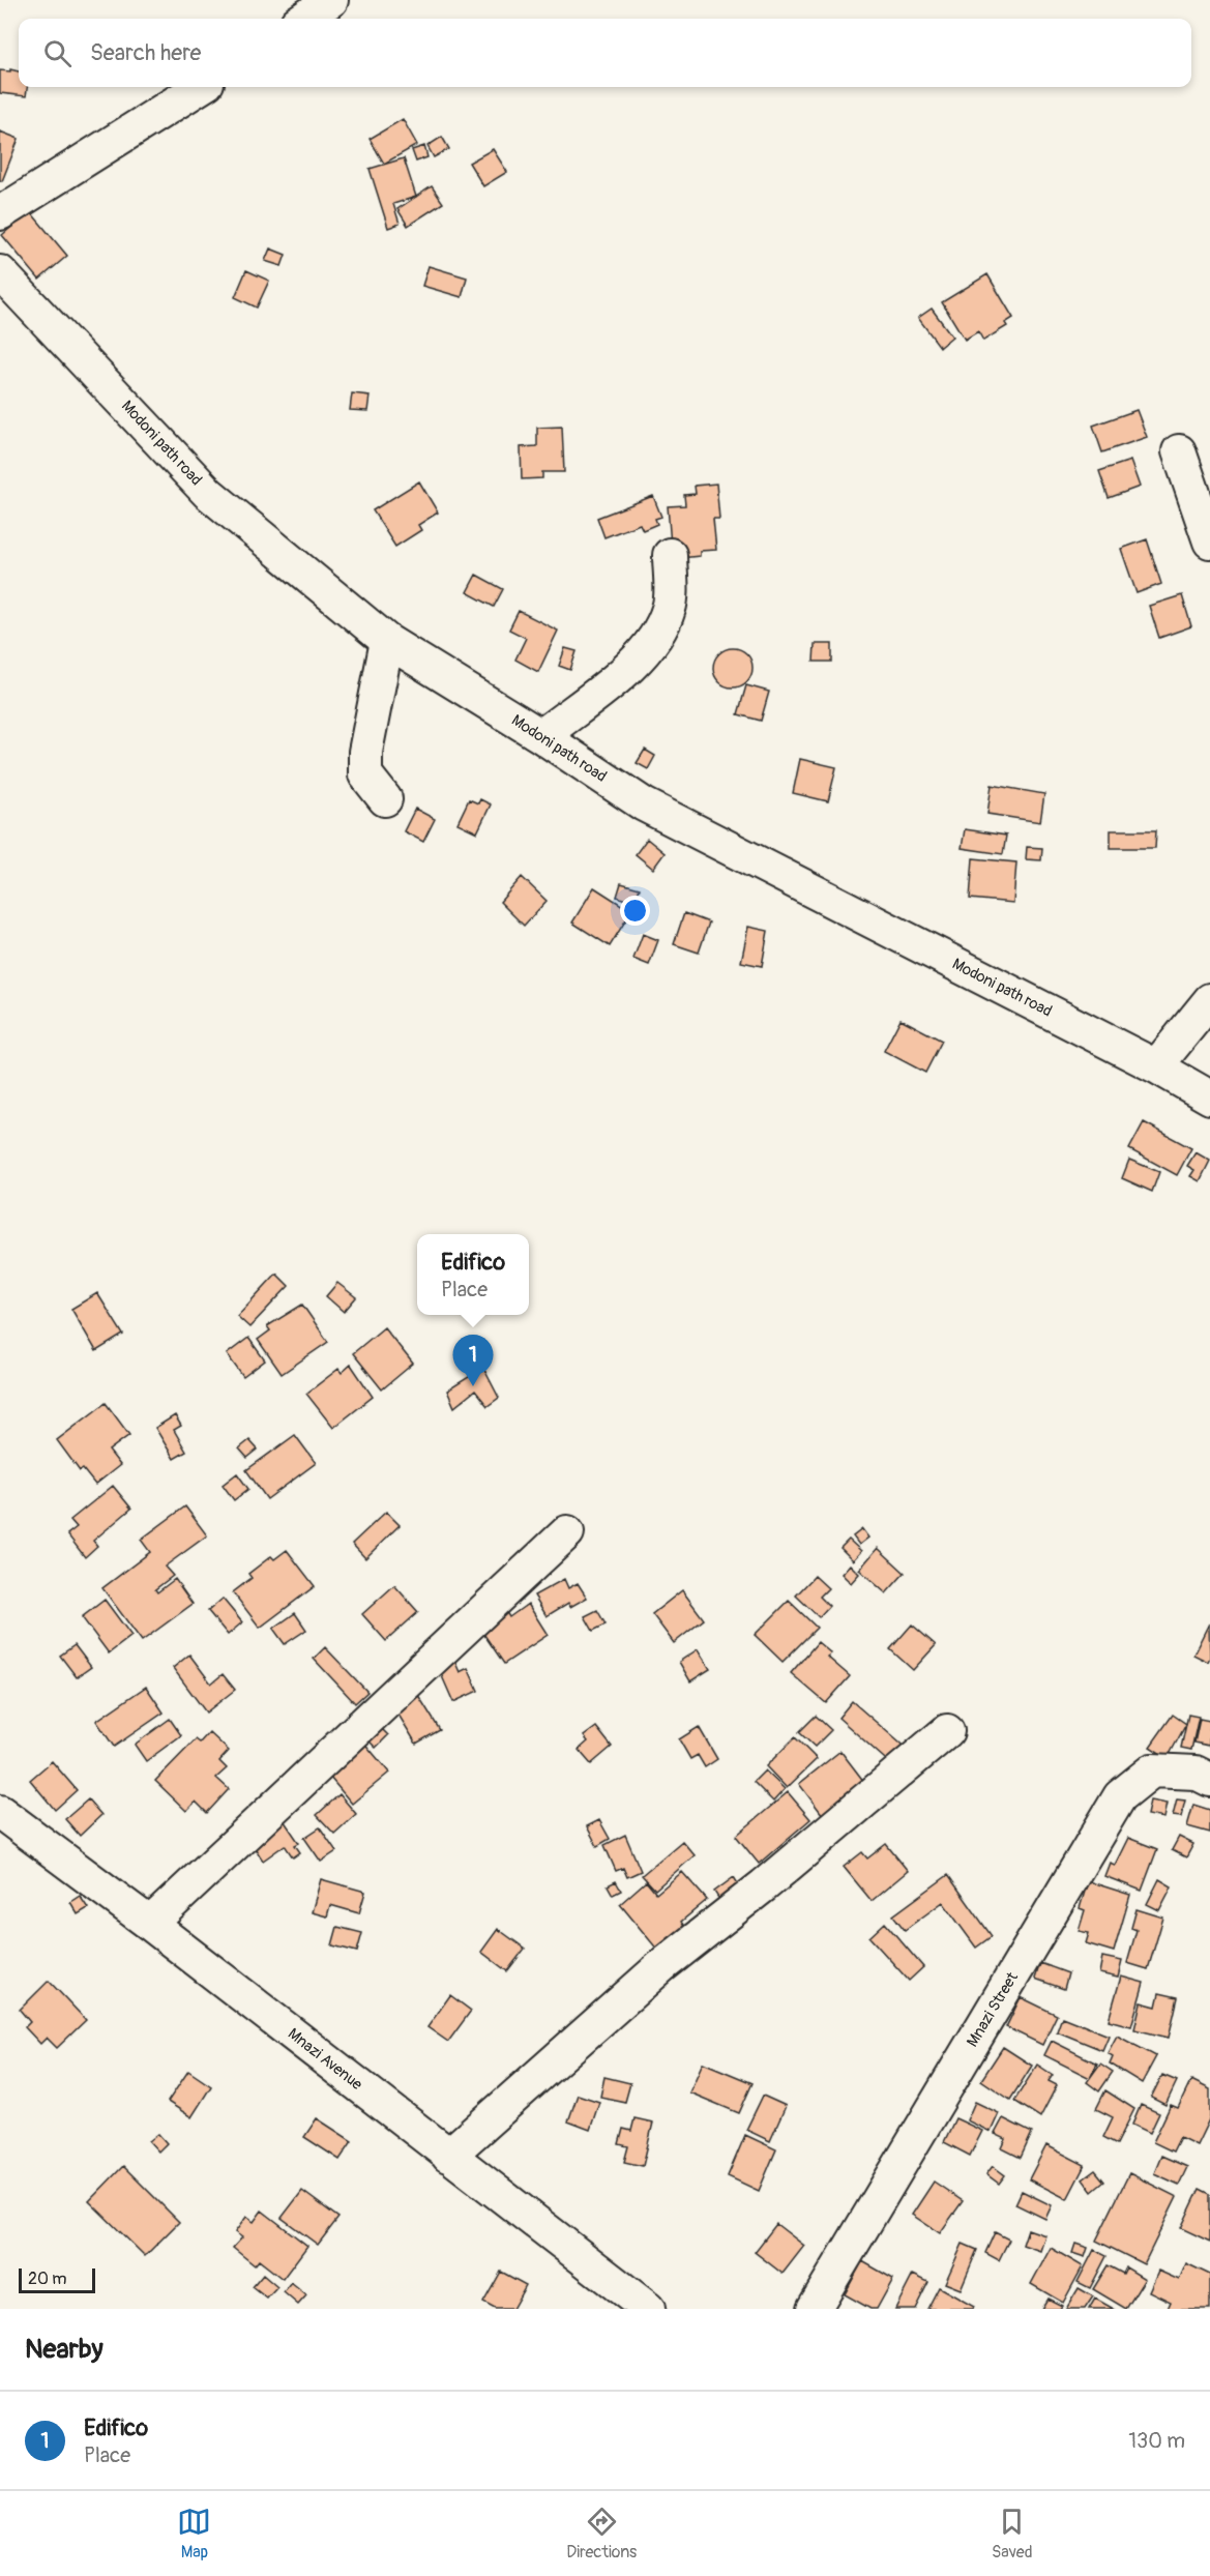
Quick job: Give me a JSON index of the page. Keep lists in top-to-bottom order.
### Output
{
  "streets": {
    "street": ["Modoni path road", "Mnazi Street", "Mnazi Avenue"]
  },
  "scale_bar": "20 m",
  "page": {
    "search": "Search here",
    "popup": ["Edifico", "Place"],
    "pins": "1",
    "scale": "20 m",
    "heading": "Nearby",
    "list": [
      {
        "mark": "1",
        "name": "Edifico",
        "note": "Place",
        "value": "130 m"
      }
    ],
    "nav": ["Map", "Directions", "Saved"]
  }
}
